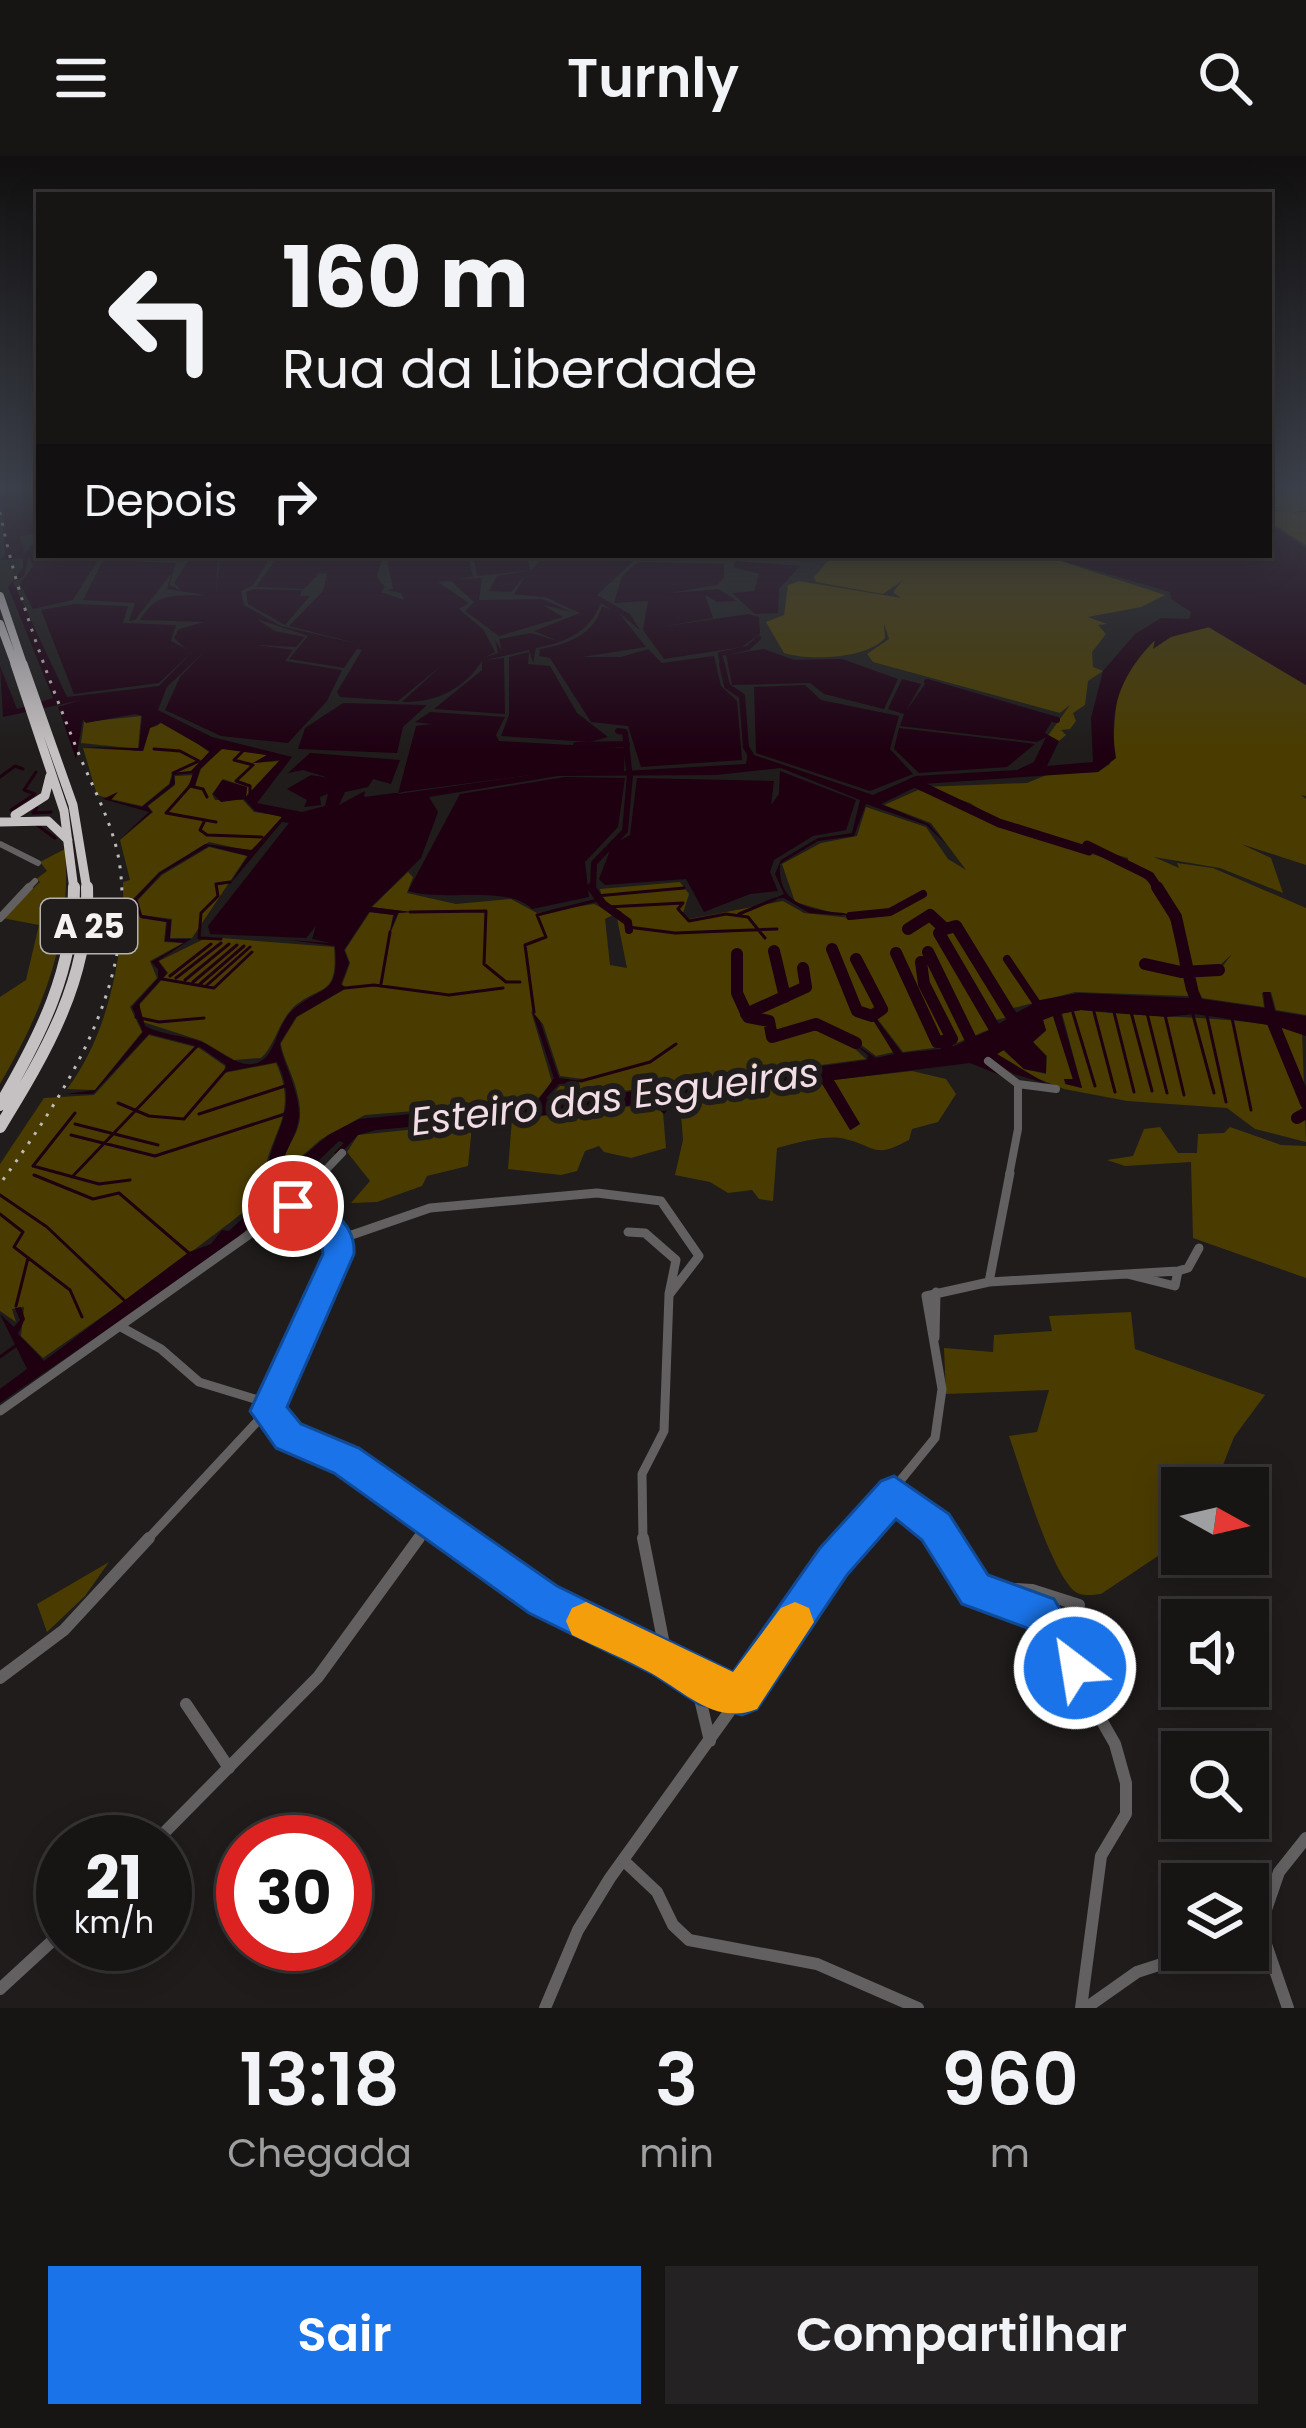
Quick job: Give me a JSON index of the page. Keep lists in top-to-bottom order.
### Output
{
  "streets": {
    "highway": ["A 25"]
  },
  "water": ["Esteiro das Esgueiras"],
  "north": "right",
  "page": {
    "header": "Turnly",
    "turn": ["160 m", "Rua da Liberdade"],
    "then": "Depois",
    "speed": "21 km/h",
    "limit": "30",
    "eta": [
      "13:18",
      "Chegada",
      "3",
      "min",
      "960",
      "m"
    ],
    "buttons": ["Sair", "Compartilhar"]
  }
}
